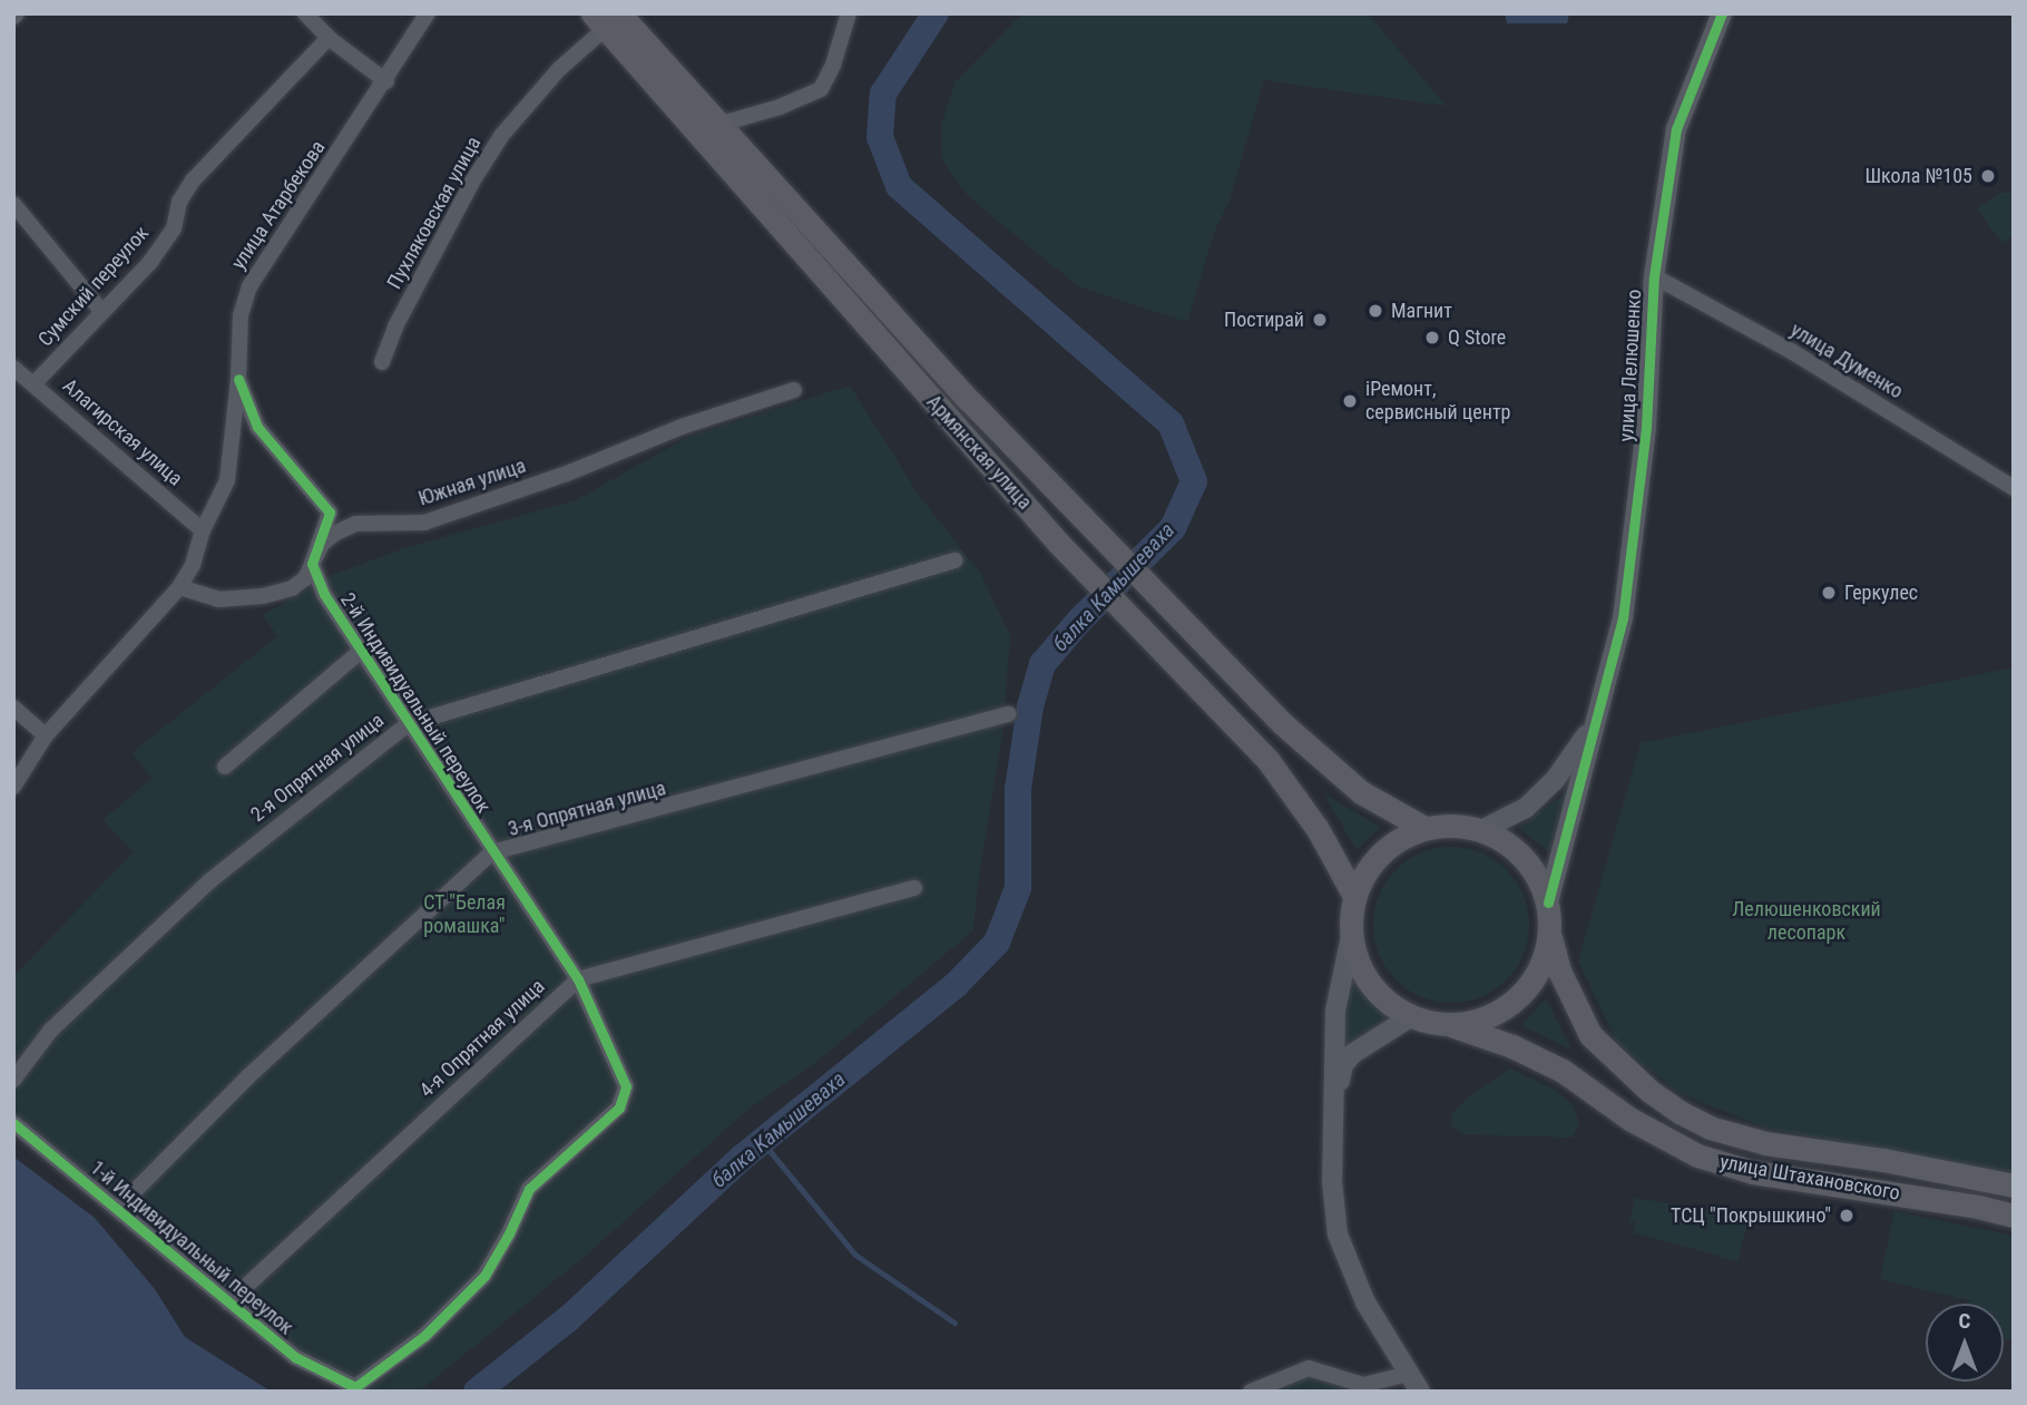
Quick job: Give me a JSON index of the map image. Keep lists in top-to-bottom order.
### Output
{
  "streets": {
    "main road": ["Армянская улица", "улица Штахановского"],
    "street": [
      "улица Атарбекова",
      "Пухляковская улица",
      "Сумский переулок",
      "улица Думенко",
      "улица Лелюшенко",
      "Алагирская улица",
      "Южная улица",
      "2-й Индивидуальный переулок",
      "2-я Опрятная улица",
      "3-я Опрятная улица",
      "4-я Опрятная улица",
      "1-й Индивидуальный переулок"
    ]
  },
  "crossings": [
    ["улица Атарбекова", "Алагирская улица"],
    ["Пухляковская улица", "Армянская улица"],
    ["Сумский переулок", "Алагирская улица"],
    ["улица Думенко", "улица Лелюшенко"],
    ["улица Лелюшенко", "Армянская улица"],
    ["улица Лелюшенко", "улица Штахановского"],
    ["Армянская улица", "улица Штахановского"],
    ["Южная улица", "2-й Индивидуальный переулок"],
    ["2-й Индивидуальный переулок", "2-я Опрятная улица"],
    ["2-й Индивидуальный переулок", "3-я Опрятная улица"],
    ["2-й Индивидуальный переулок", "4-я Опрятная улица"],
    ["2-й Индивидуальный переулок", "1-й Индивидуальный переулок"],
    ["3-я Опрятная улица", "1-й Индивидуальный переулок"],
    ["4-я Опрятная улица", "1-й Индивидуальный переулок"]
  ],
  "water": ["балка Камышеваха"],
  "parks": ["СТ \"Белая ромашка\"", "Лелюшенковский лесопарк"],
  "places": [
    "Школа №105",
    "Магнит",
    "Постирай",
    "Q Store",
    "iРемонт, сервисный центр",
    "Геркулес",
    "ТСЦ \"Покрышкино\""
  ],
  "north": "top"
}
